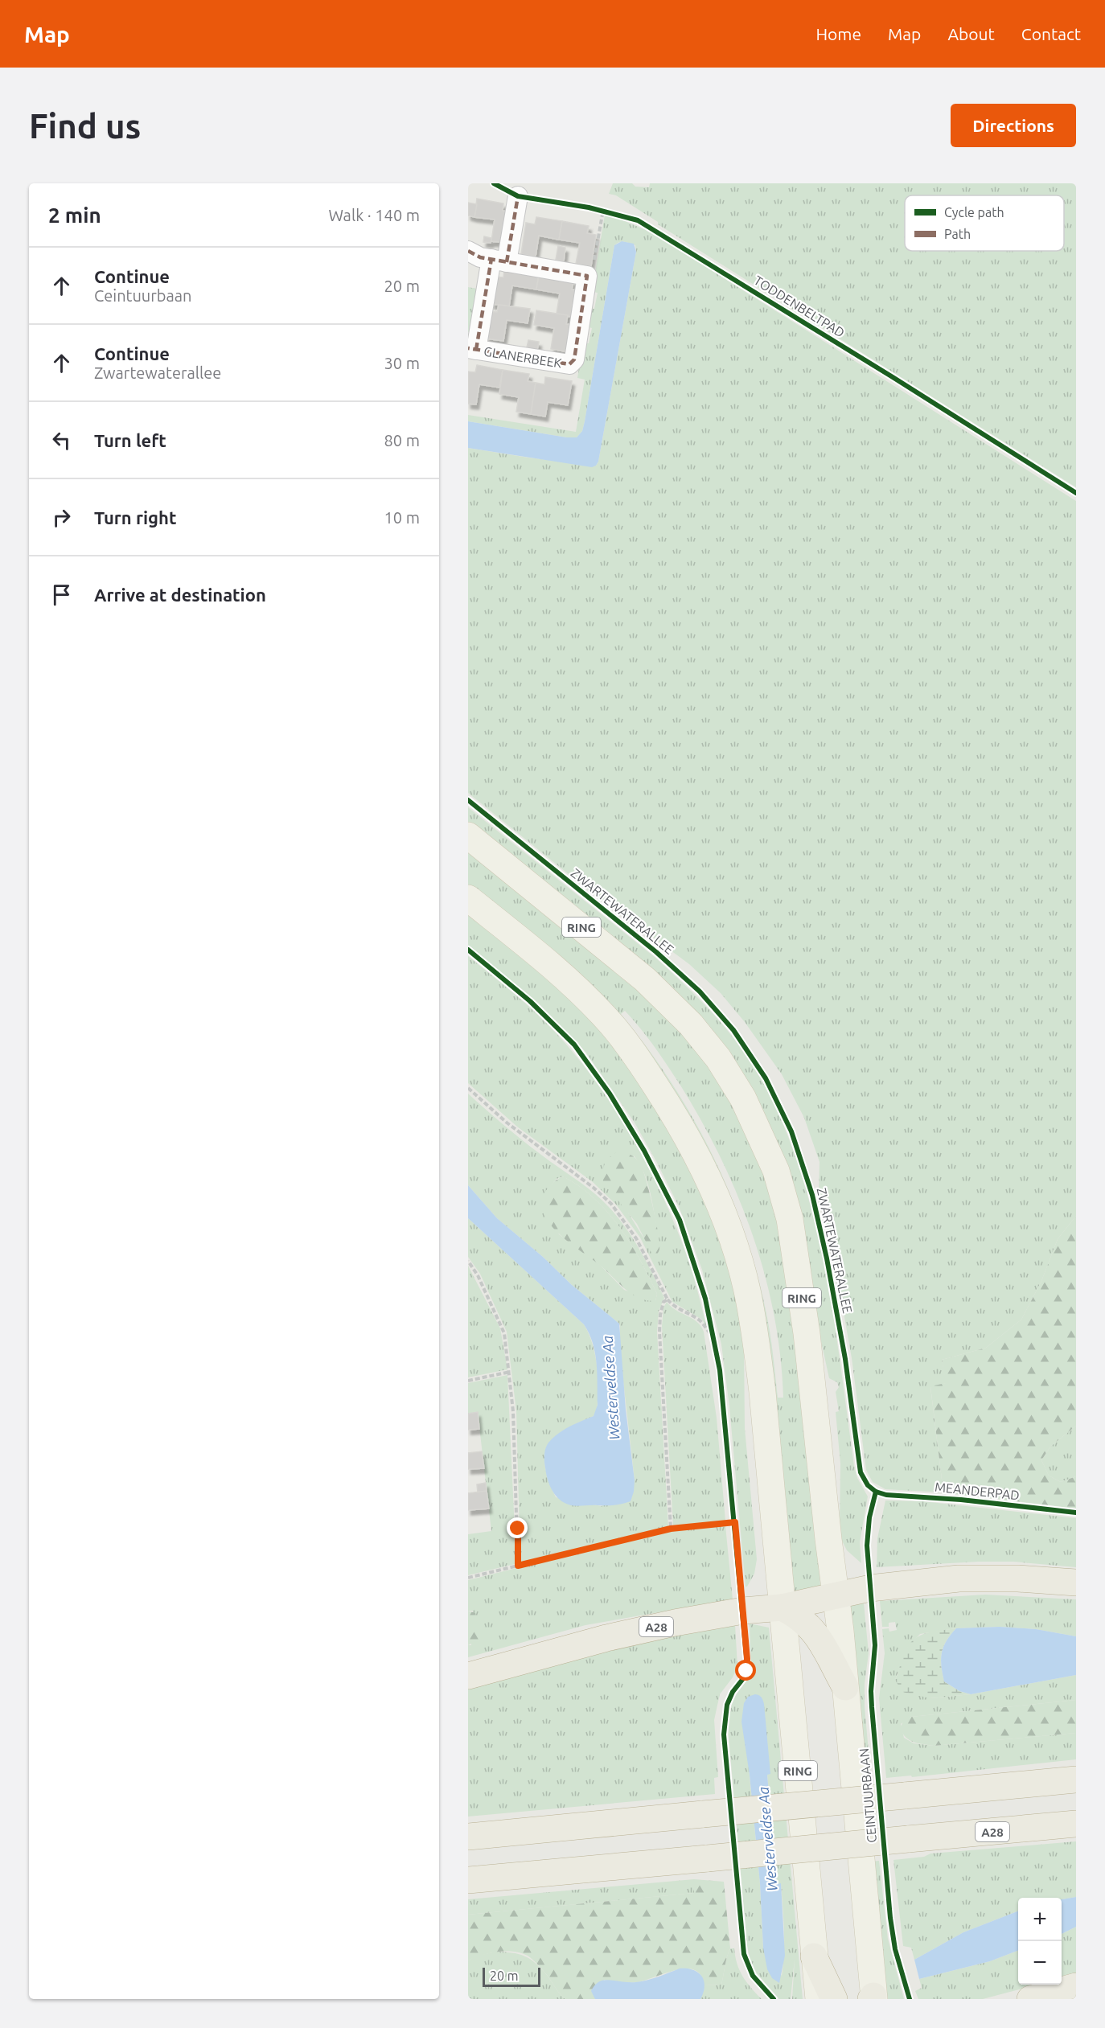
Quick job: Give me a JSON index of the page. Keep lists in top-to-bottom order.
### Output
{
  "streets": {
    "highway": ["A28"],
    "main road": ["RING", "CEINTUURBAAN"],
    "street": ["GLANERBEEK"],
    "cycle path": ["TODDENBELTPAD", "ZWARTEWATERALLEE"]
  },
  "crossings": [
    ["RING", "A28"],
    ["RING", "CEINTUURBAAN"],
    ["A28", "CEINTUURBAAN"]
  ],
  "water": ["Westerveldse Aa"],
  "legend": ["Cycle path", "Path"],
  "scale_bar": "20 m",
  "page": {
    "header": "Map",
    "nav": [
      "Home",
      "Map",
      "About",
      "Contact"
    ],
    "buttons": "Directions",
    "title": "Find us",
    "heading": ["2 min", "Walk · 140 m"],
    "list": [
      ["Continue", "Ceintuurbaan", "20 m"],
      ["Continue", "Zwartewaterallee", "30 m"],
      ["Turn left", "80 m"],
      ["Turn right", "10 m"],
      "Arrive at destination"
    ],
    "map_buttons": ["+", "−"],
    "scale": "20 m"
  }
}
